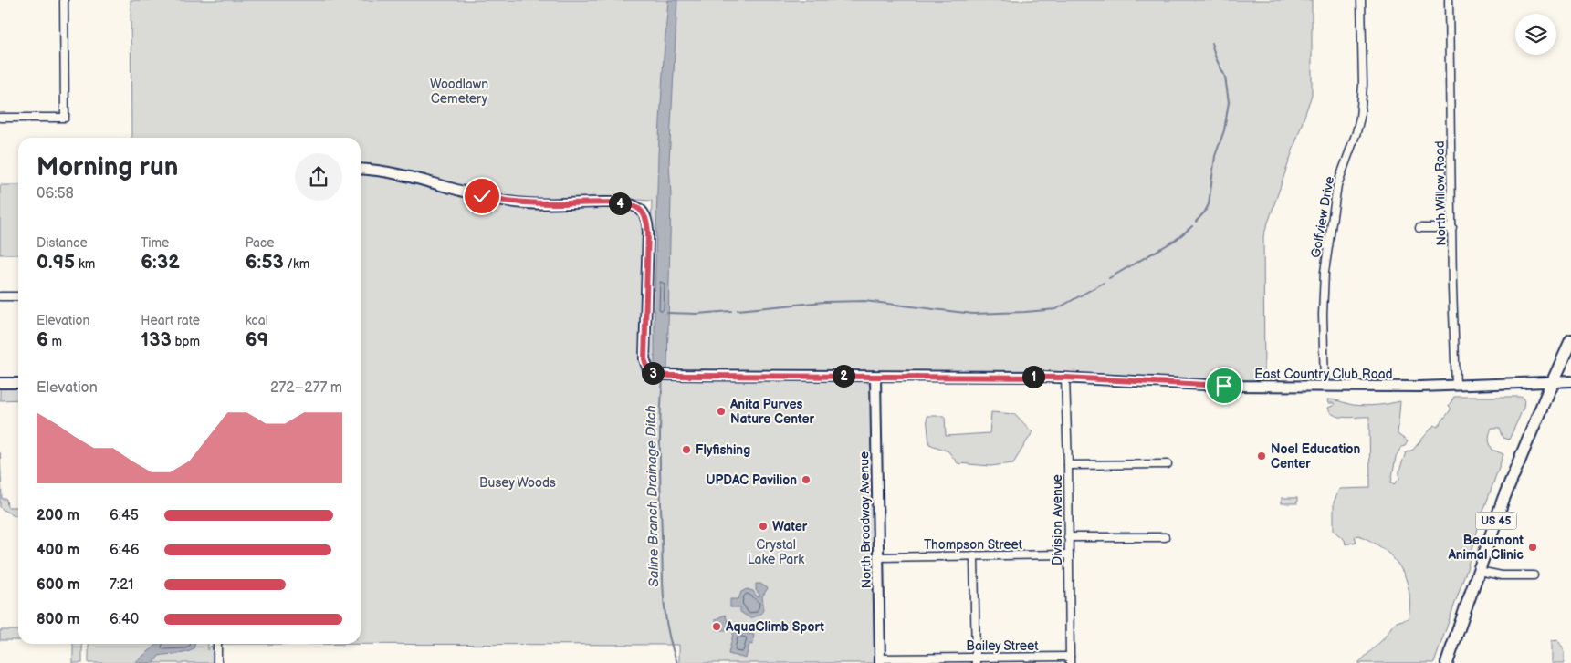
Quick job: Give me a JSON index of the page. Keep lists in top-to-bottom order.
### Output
{
  "streets": {
    "main road": ["US 45"],
    "street": [
      "North Willow Road",
      "Golfview Drive",
      "East Country Club Road",
      "North Broadway Avenue",
      "Division Avenue",
      "Thompson Street",
      "Bailey Street"
    ]
  },
  "crossings": [
    ["North Willow Road", "East Country Club Road"],
    ["Golfview Drive", "East Country Club Road"],
    ["East Country Club Road", "North Broadway Avenue"],
    ["East Country Club Road", "Division Avenue"],
    ["East Country Club Road", "US 45"],
    ["North Broadway Avenue", "Thompson Street"],
    ["North Broadway Avenue", "Bailey Street"],
    ["Division Avenue", "Thompson Street"],
    ["Division Avenue", "Bailey Street"]
  ],
  "water": ["Saline Branch Drainage Ditch"],
  "parks": ["Woodlawn Cemetery", "Busey Woods", "Crystal Lake Park"],
  "places": [
    "Anita Purves Nature Center",
    "Flyfishing",
    "Noel Education Center",
    "UPDAC Pavilion",
    "Water",
    "Beaumont Animal Clinic",
    "AquaClimb Sport"
  ],
  "page": {
    "heading": ["Morning run", "06:58"],
    "pins": [
      "4",
      "3",
      "2",
      "1"
    ],
    "stats": [
      ["Distance", "0.95 km"],
      ["Time", "6:32"],
      ["Pace", "6:53 /km"],
      ["Elevation", "6 m"],
      ["Heart rate", "133 bpm"],
      ["kcal", "69"]
    ],
    "chart": ["Elevation", "272–277 m"],
    "list": [
      {
        "name": "200 m",
        "note": "6:45"
      },
      {
        "name": "400 m",
        "note": "6:46"
      },
      {
        "name": "600 m",
        "note": "7:21"
      },
      {
        "name": "800 m",
        "note": "6:40"
      }
    ]
  }
}
